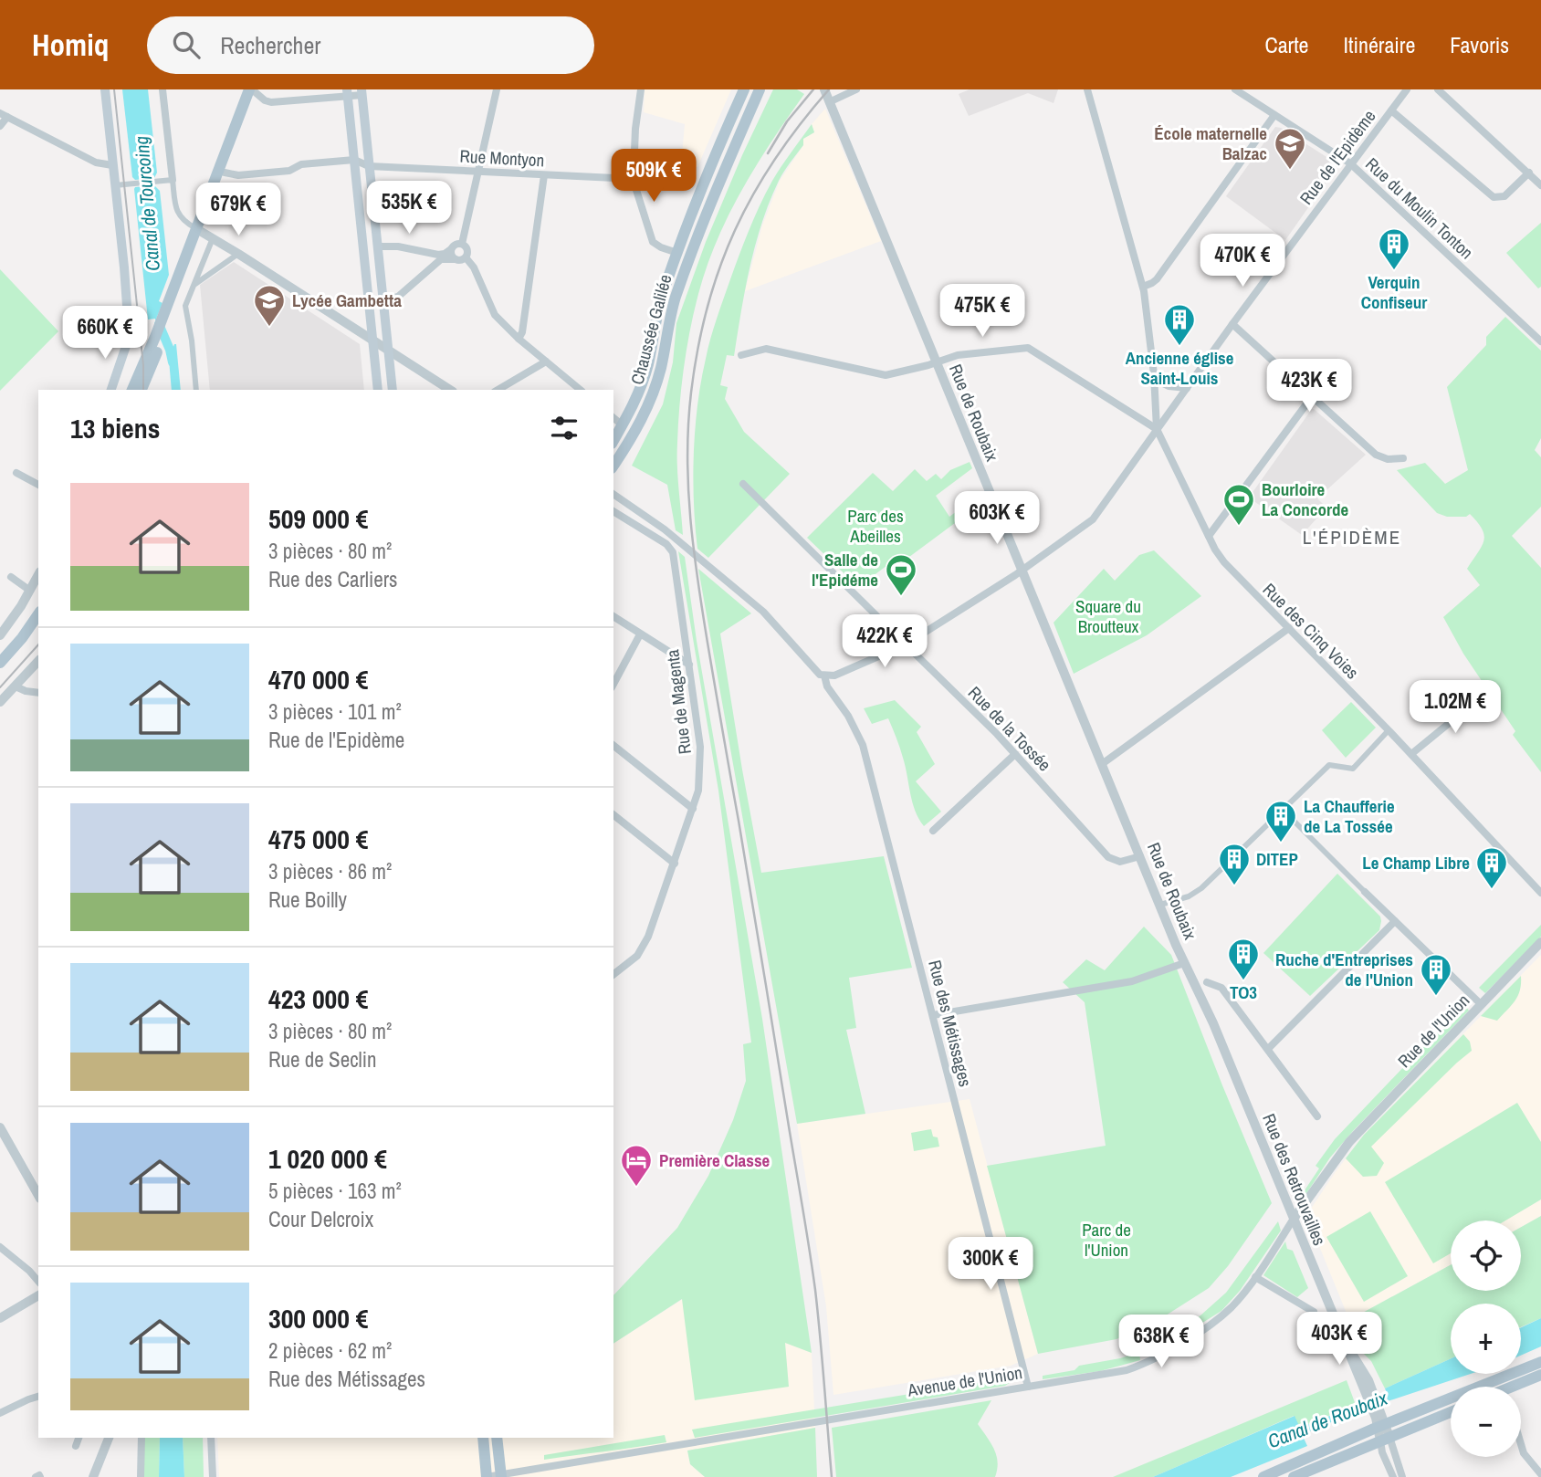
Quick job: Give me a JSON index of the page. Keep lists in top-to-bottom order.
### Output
{
  "streets": {
    "main road": ["Chaussée Galilée"],
    "street": [
      "Rue de l'Epidème",
      "Rue Montyon",
      "Rue du Moulin Tonton",
      "Rue de Roubaix",
      "Rue des Cinq Voies",
      "Rue de Magenta",
      "Rue de la Tossée",
      "Rue des Métissages",
      "Rue de l'Union",
      "Rue des Retrouvailles",
      "Avenue de l'Union"
    ]
  },
  "crossings": [
    ["Rue de l'Epidème", "Rue du Moulin Tonton"],
    ["Rue de l'Epidème", "Rue de Roubaix"],
    ["Rue de l'Epidème", "Rue des Cinq Voies"],
    ["Rue de l'Epidème", "Rue de la Tossée"],
    ["Rue de Roubaix", "Rue de la Tossée"],
    ["Rue de Roubaix", "Rue des Retrouvailles"],
    ["Rue des Métissages", "Avenue de l'Union"],
    ["Rue de l'Union", "Avenue de l'Union"],
    ["Rue des Retrouvailles", "Avenue de l'Union"]
  ],
  "districts": ["L'ÉPIDÈME"],
  "water": ["Canal de Tourcoing", "Canal de Roubaix"],
  "parks": ["Parc des Abeilles", "Square du Broutteux", "Parc de l'Union"],
  "places": {
    "school or university": ["École maternelle Balzac", "Lycée Gambetta"],
    "building": [
      "Verquin Confiseur",
      "Ancienne église Saint-Louis",
      "La Chaufferie de La Tossée",
      "DITEP",
      "Le Champ Libre",
      "TO3",
      "Ruche d'Entreprises de l'Union"
    ],
    "sports": ["Bourloire La Concorde", "Salle de l'Epidéme"],
    "hotel": ["Première Classe"]
  },
  "page": {
    "header": "Homiq",
    "search": "Rechercher",
    "nav": ["Carte", "Itinéraire", "Favoris"],
    "price": [
      "509K €",
      "535K €",
      "679K €",
      "470K €",
      "475K €",
      "660K €",
      "423K €",
      "603K €",
      "422K €",
      "1.02M €",
      "300K €",
      "403K €",
      "638K €"
    ],
    "heading": "13 biens",
    "list": [
      {
        "name": "509 000 €",
        "note": "3 pièces · 80 m² · Rue des Carliers"
      },
      {
        "name": "470 000 €",
        "note": "3 pièces · 101 m² · Rue de l'Epidème"
      },
      {
        "name": "475 000 €",
        "note": "3 pièces · 86 m² · Rue Boilly"
      },
      {
        "name": "423 000 €",
        "note": "3 pièces · 80 m² · Rue de Seclin"
      },
      {
        "name": "1 020 000 €",
        "note": "5 pièces · 163 m² · Cour Delcroix"
      },
      {
        "name": "300 000 €",
        "note": "2 pièces · 62 m² · Rue des Métissages"
      }
    ],
    "map_buttons": ["+", "−"]
  }
}
